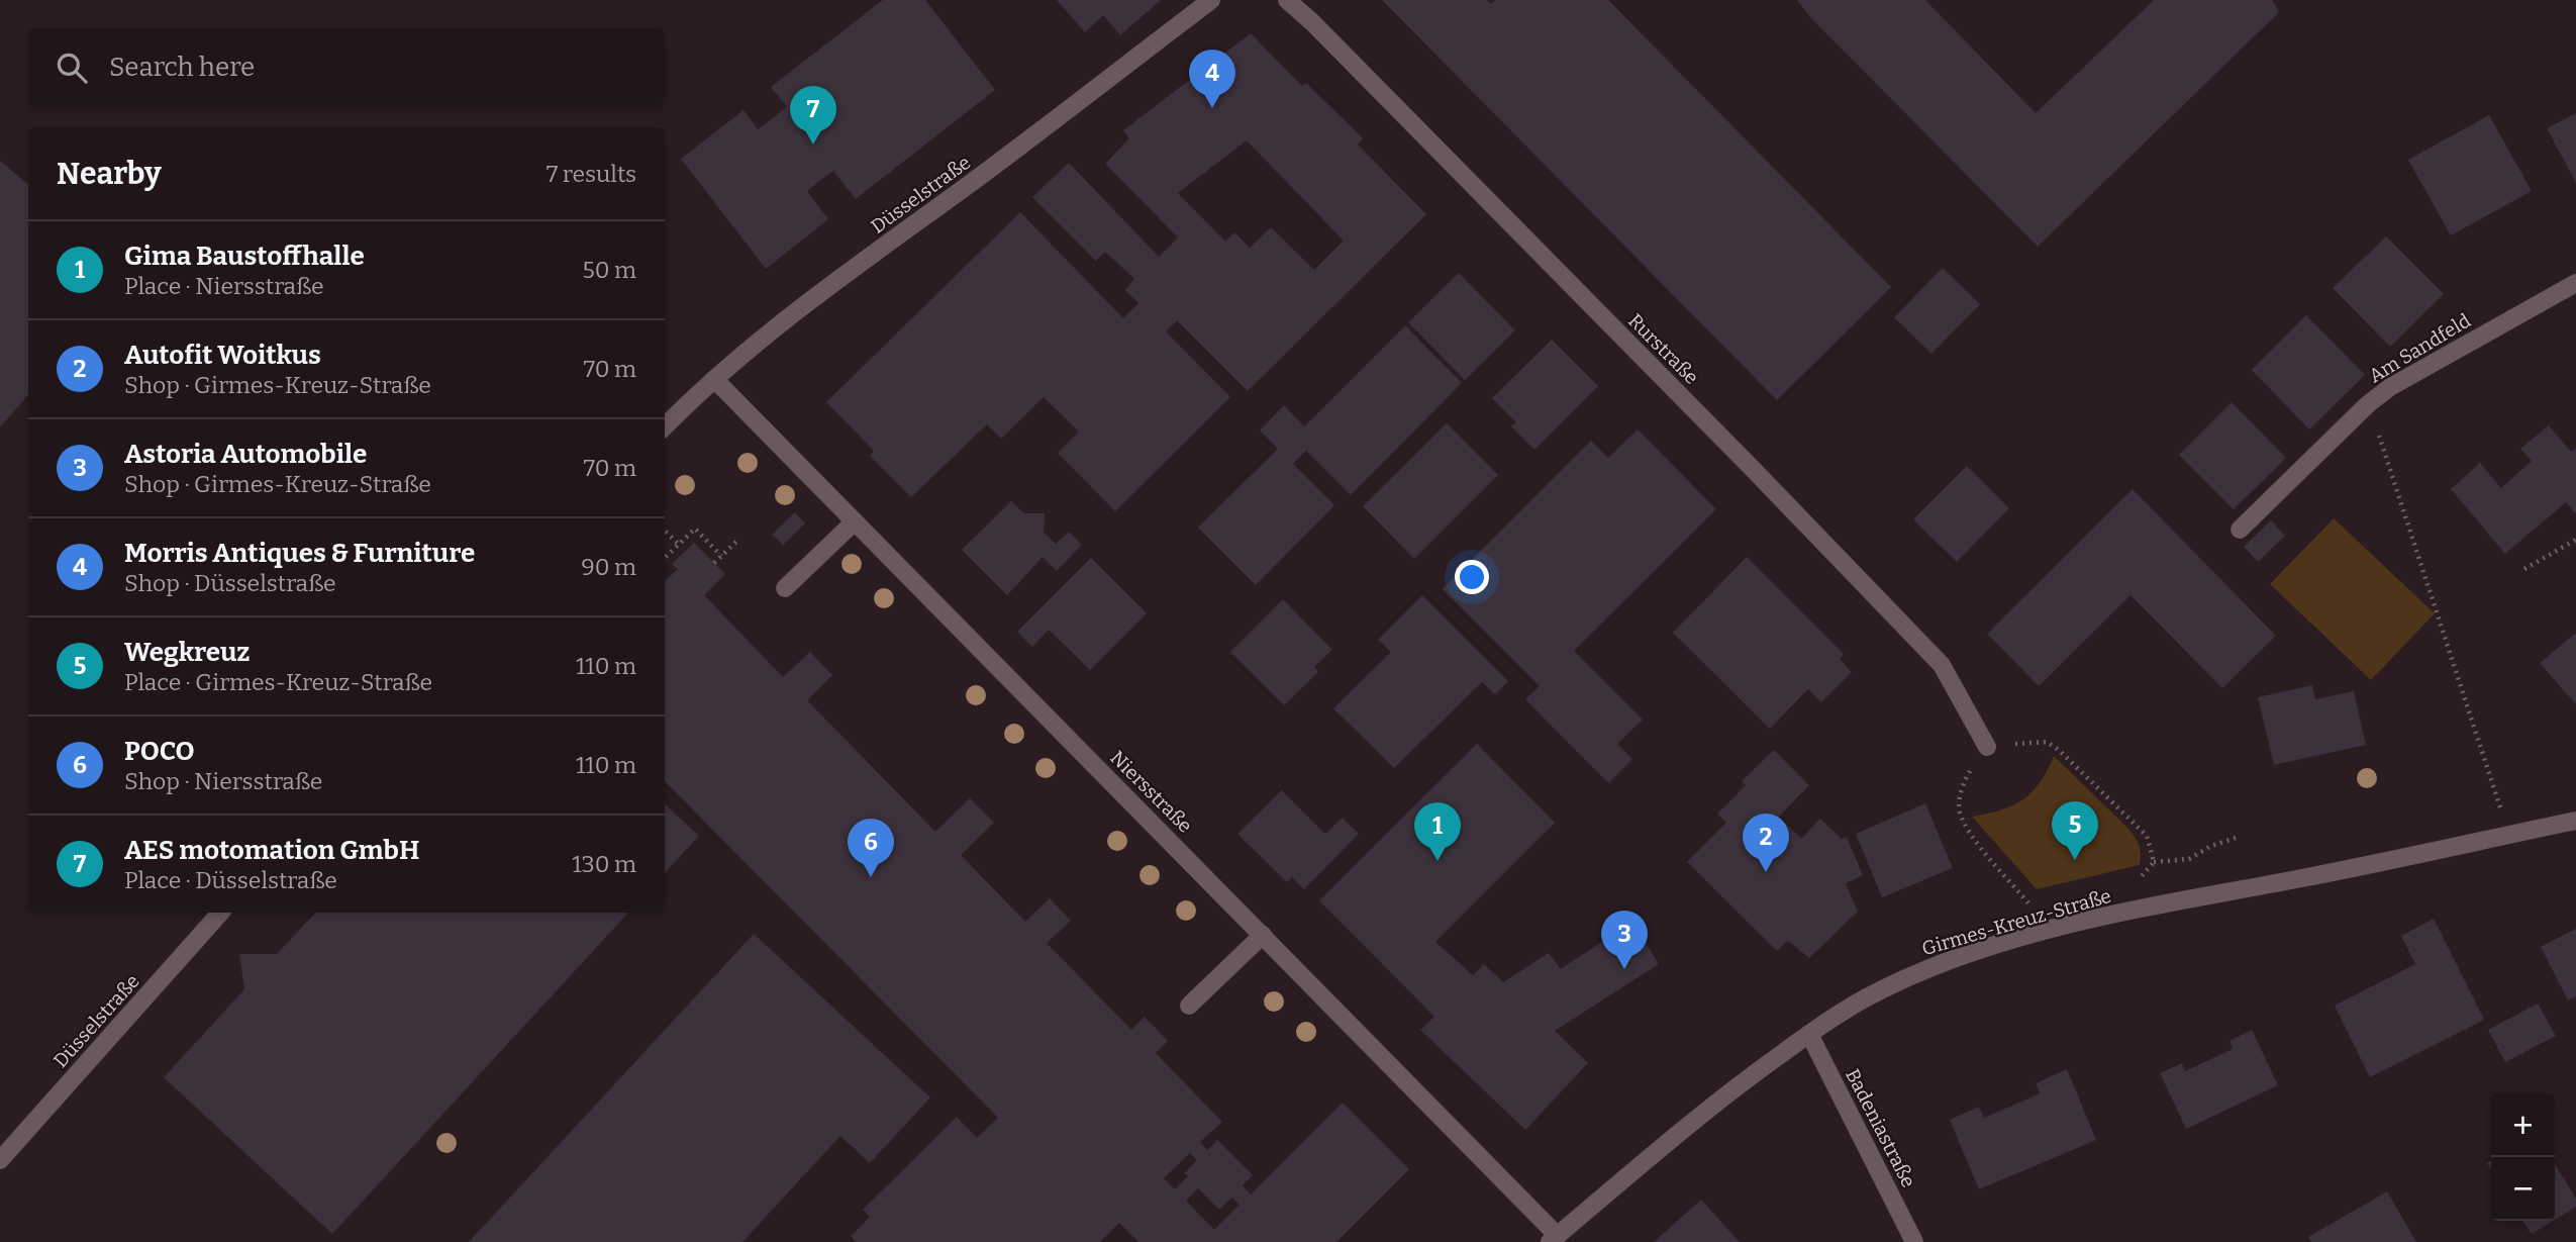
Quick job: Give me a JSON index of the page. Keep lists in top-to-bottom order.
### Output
{
  "streets": {
    "street": [
      "Düsselstraße",
      "Am Sandfeld",
      "Rurstraße",
      "Niersstraße",
      "Girmes-Kreuz-Straße",
      "Badeniastraße"
    ]
  },
  "crossings": [
    ["Düsselstraße", "Niersstraße"],
    ["Niersstraße", "Girmes-Kreuz-Straße"],
    ["Girmes-Kreuz-Straße", "Badeniastraße"]
  ],
  "page": {
    "search": "Search here",
    "pins": [
      "4",
      "7",
      "5",
      "1",
      "2",
      "6",
      "3"
    ],
    "heading": ["Nearby", "7 results"],
    "list": [
      {
        "mark": "1",
        "name": "Gima Baustoffhalle",
        "note": "Place · Niersstraße",
        "value": "50 m"
      },
      {
        "mark": "2",
        "name": "Autofit Woitkus",
        "note": "Shop · Girmes-Kreuz-Straße",
        "value": "70 m"
      },
      {
        "mark": "3",
        "name": "Astoria Automobile",
        "note": "Shop · Girmes-Kreuz-Straße",
        "value": "70 m"
      },
      {
        "mark": "4",
        "name": "Morris Antiques & Furniture",
        "note": "Shop · Düsselstraße",
        "value": "90 m"
      },
      {
        "mark": "5",
        "name": "Wegkreuz",
        "note": "Place · Girmes-Kreuz-Straße",
        "value": "110 m"
      },
      {
        "mark": "6",
        "name": "POCO",
        "note": "Shop · Niersstraße",
        "value": "110 m"
      },
      {
        "mark": "7",
        "name": "AES motomation GmbH",
        "note": "Place · Düsselstraße",
        "value": "130 m"
      }
    ],
    "map_buttons": ["+", "−"]
  }
}
